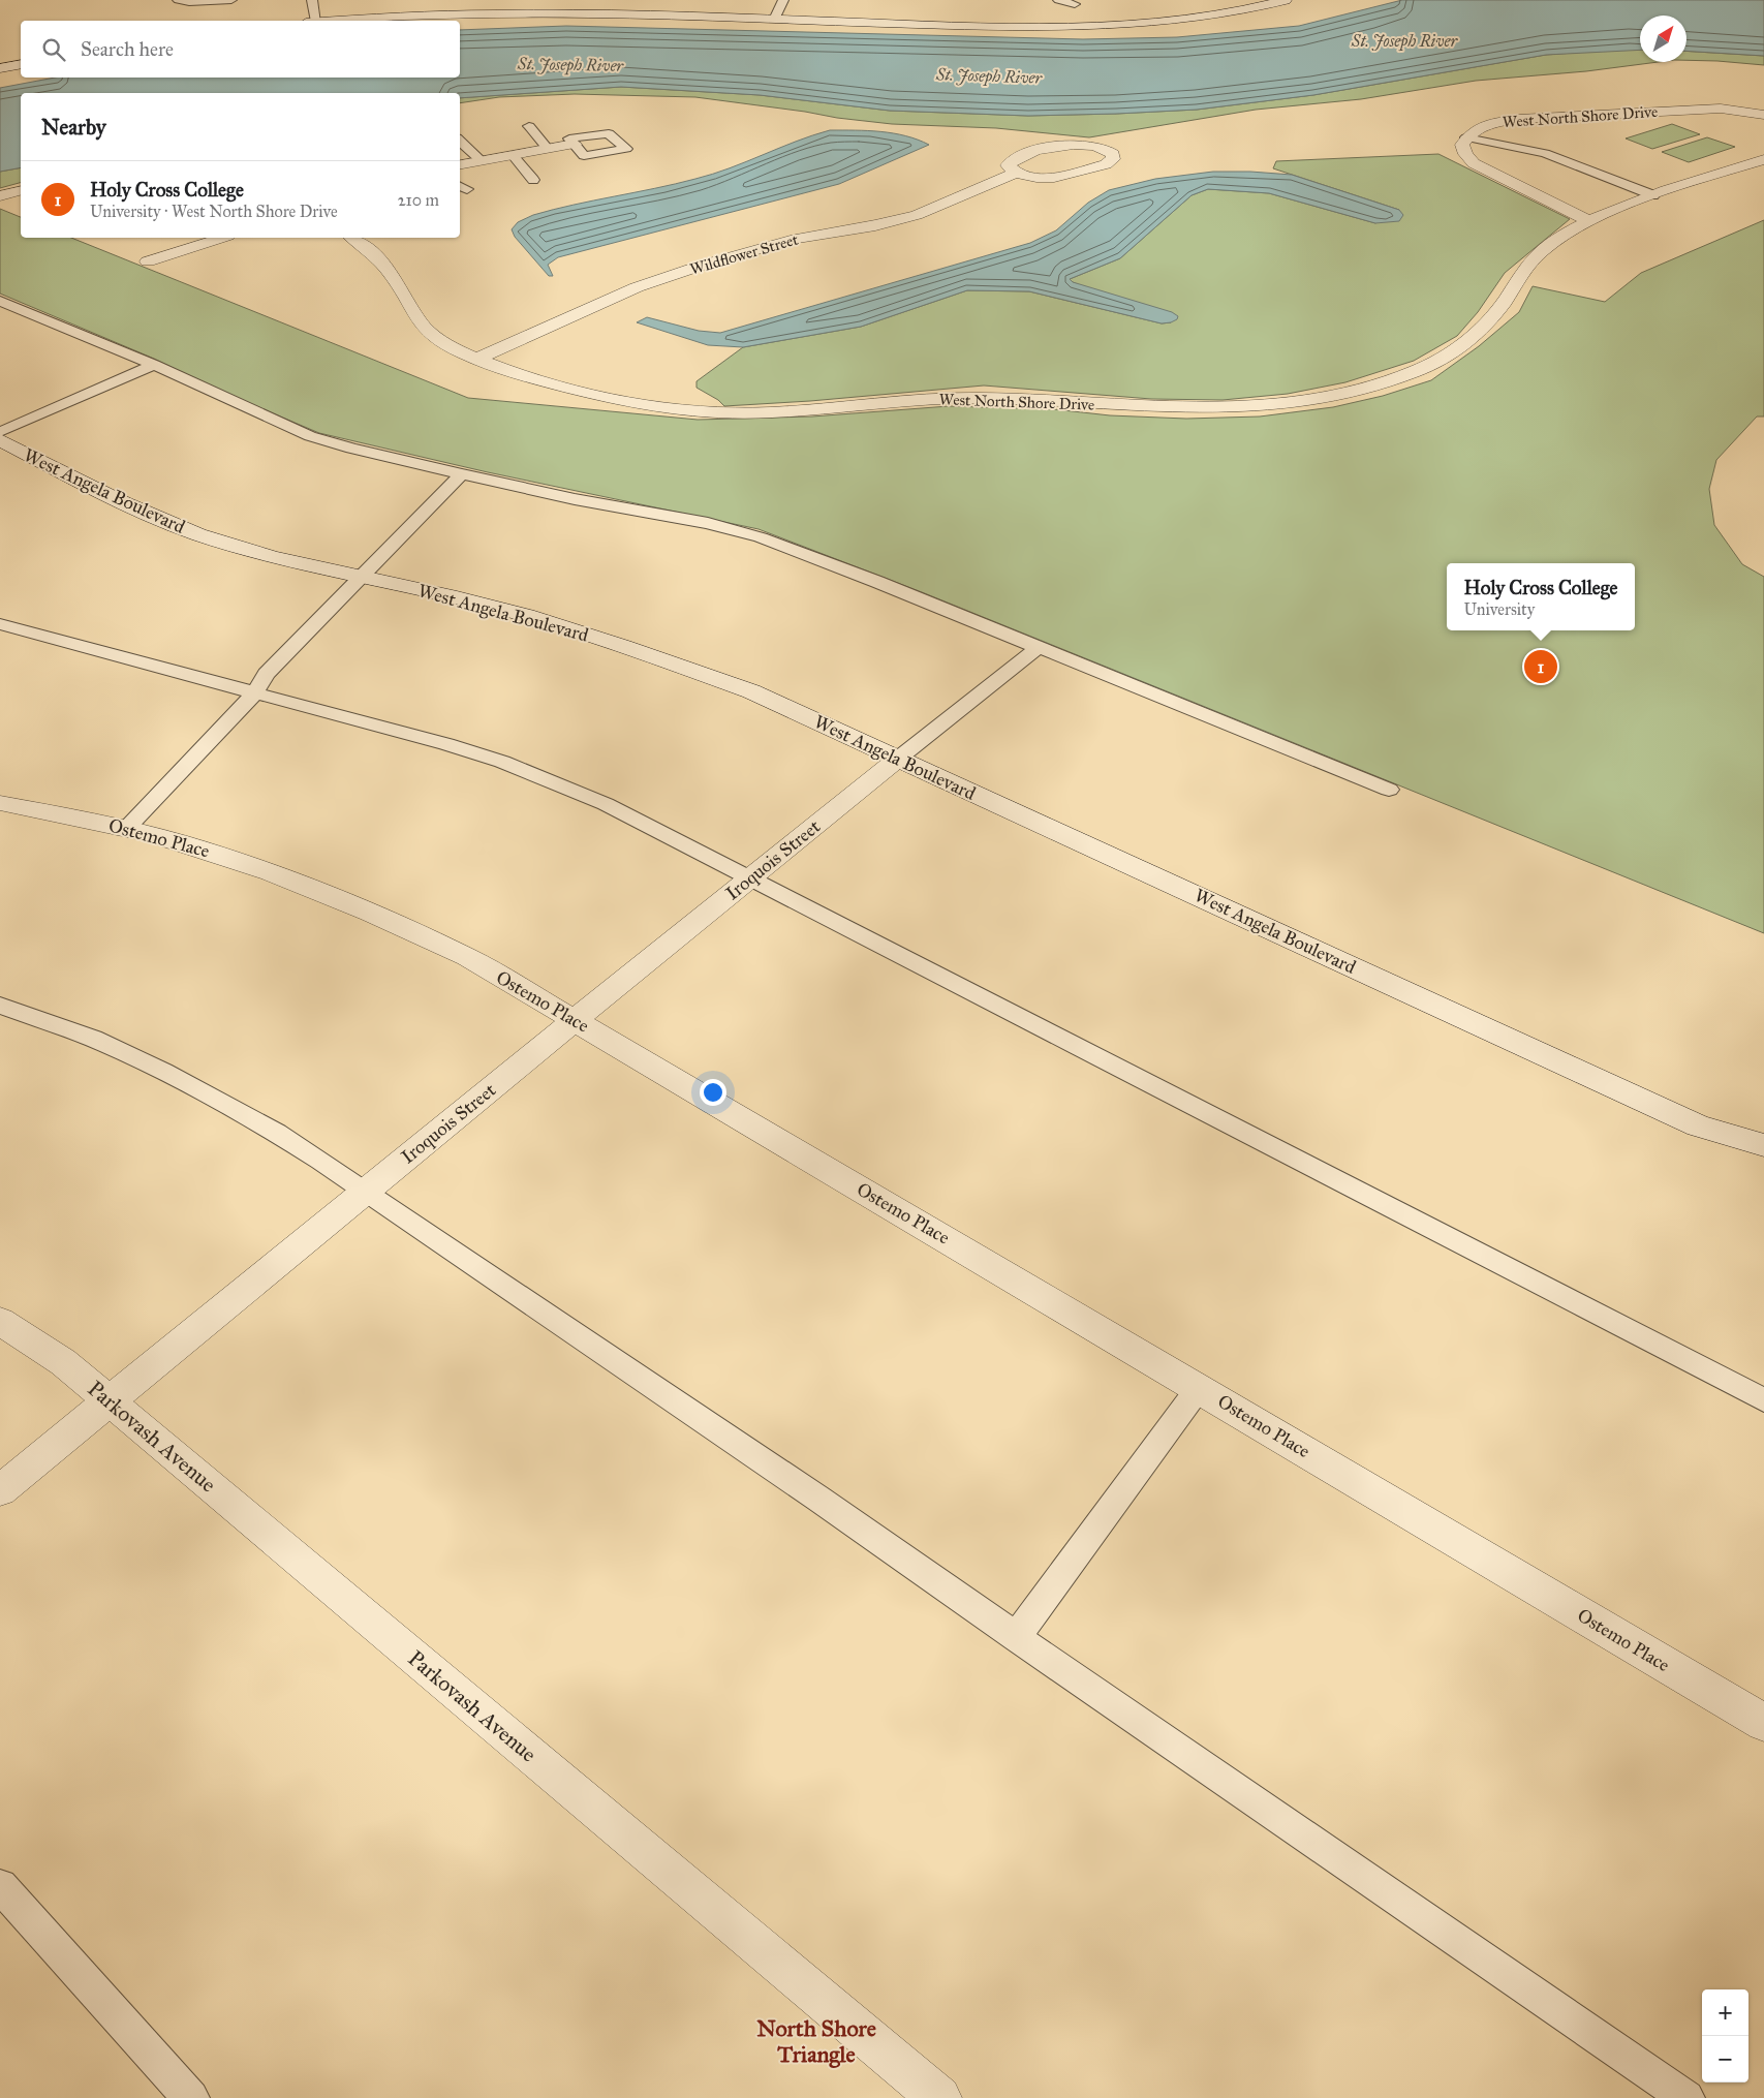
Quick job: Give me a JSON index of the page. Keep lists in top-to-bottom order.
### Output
{
  "streets": {
    "street": [
      "West North Shore Drive",
      "Wildflower Street",
      "West Angela Boulevard",
      "Ostemo Place",
      "Iroquois Street",
      "Parkovash Avenue"
    ]
  },
  "crossings": [
    ["West North Shore Drive", "Wildflower Street"],
    ["West Angela Boulevard", "Iroquois Street"],
    ["Ostemo Place", "Iroquois Street"],
    ["Iroquois Street", "Parkovash Avenue"]
  ],
  "districts": ["North Shore Triangle"],
  "water": ["St. Joseph River"],
  "north": "top right",
  "page": {
    "search": "Search here",
    "heading": "Nearby",
    "list": [
      {
        "mark": "1",
        "name": "Holy Cross College",
        "note": "University · West North Shore Drive",
        "value": "210 m"
      }
    ],
    "popup": ["Holy Cross College", "University"],
    "pins": "1",
    "map_buttons": ["+", "−"]
  }
}
